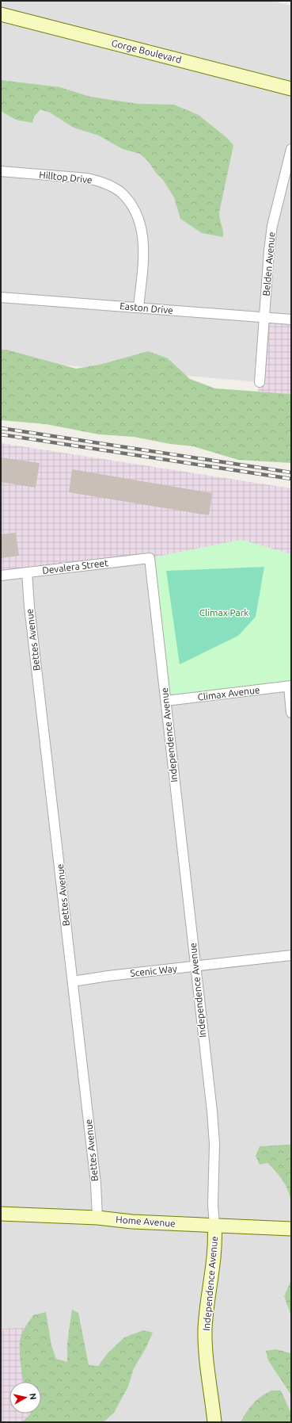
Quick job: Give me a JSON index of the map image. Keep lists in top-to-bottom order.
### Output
{
  "streets": {
    "street": [
      "Gorge Boulevard",
      "Hilltop Drive",
      "Belden Avenue",
      "Easton Drive",
      "Devalera Street",
      "Bettes Avenue",
      "Climax Avenue",
      "Independence Avenue",
      "Scenic Way",
      "Home Avenue"
    ]
  },
  "crossings": [
    ["Hilltop Drive", "Easton Drive"],
    ["Belden Avenue", "Easton Drive"],
    ["Devalera Street", "Bettes Avenue"],
    ["Devalera Street", "Independence Avenue"],
    ["Bettes Avenue", "Scenic Way"],
    ["Bettes Avenue", "Home Avenue"],
    ["Climax Avenue", "Independence Avenue"],
    ["Independence Avenue", "Scenic Way"],
    ["Independence Avenue", "Home Avenue"]
  ],
  "parks": ["Climax Park"],
  "north": "right"
}
